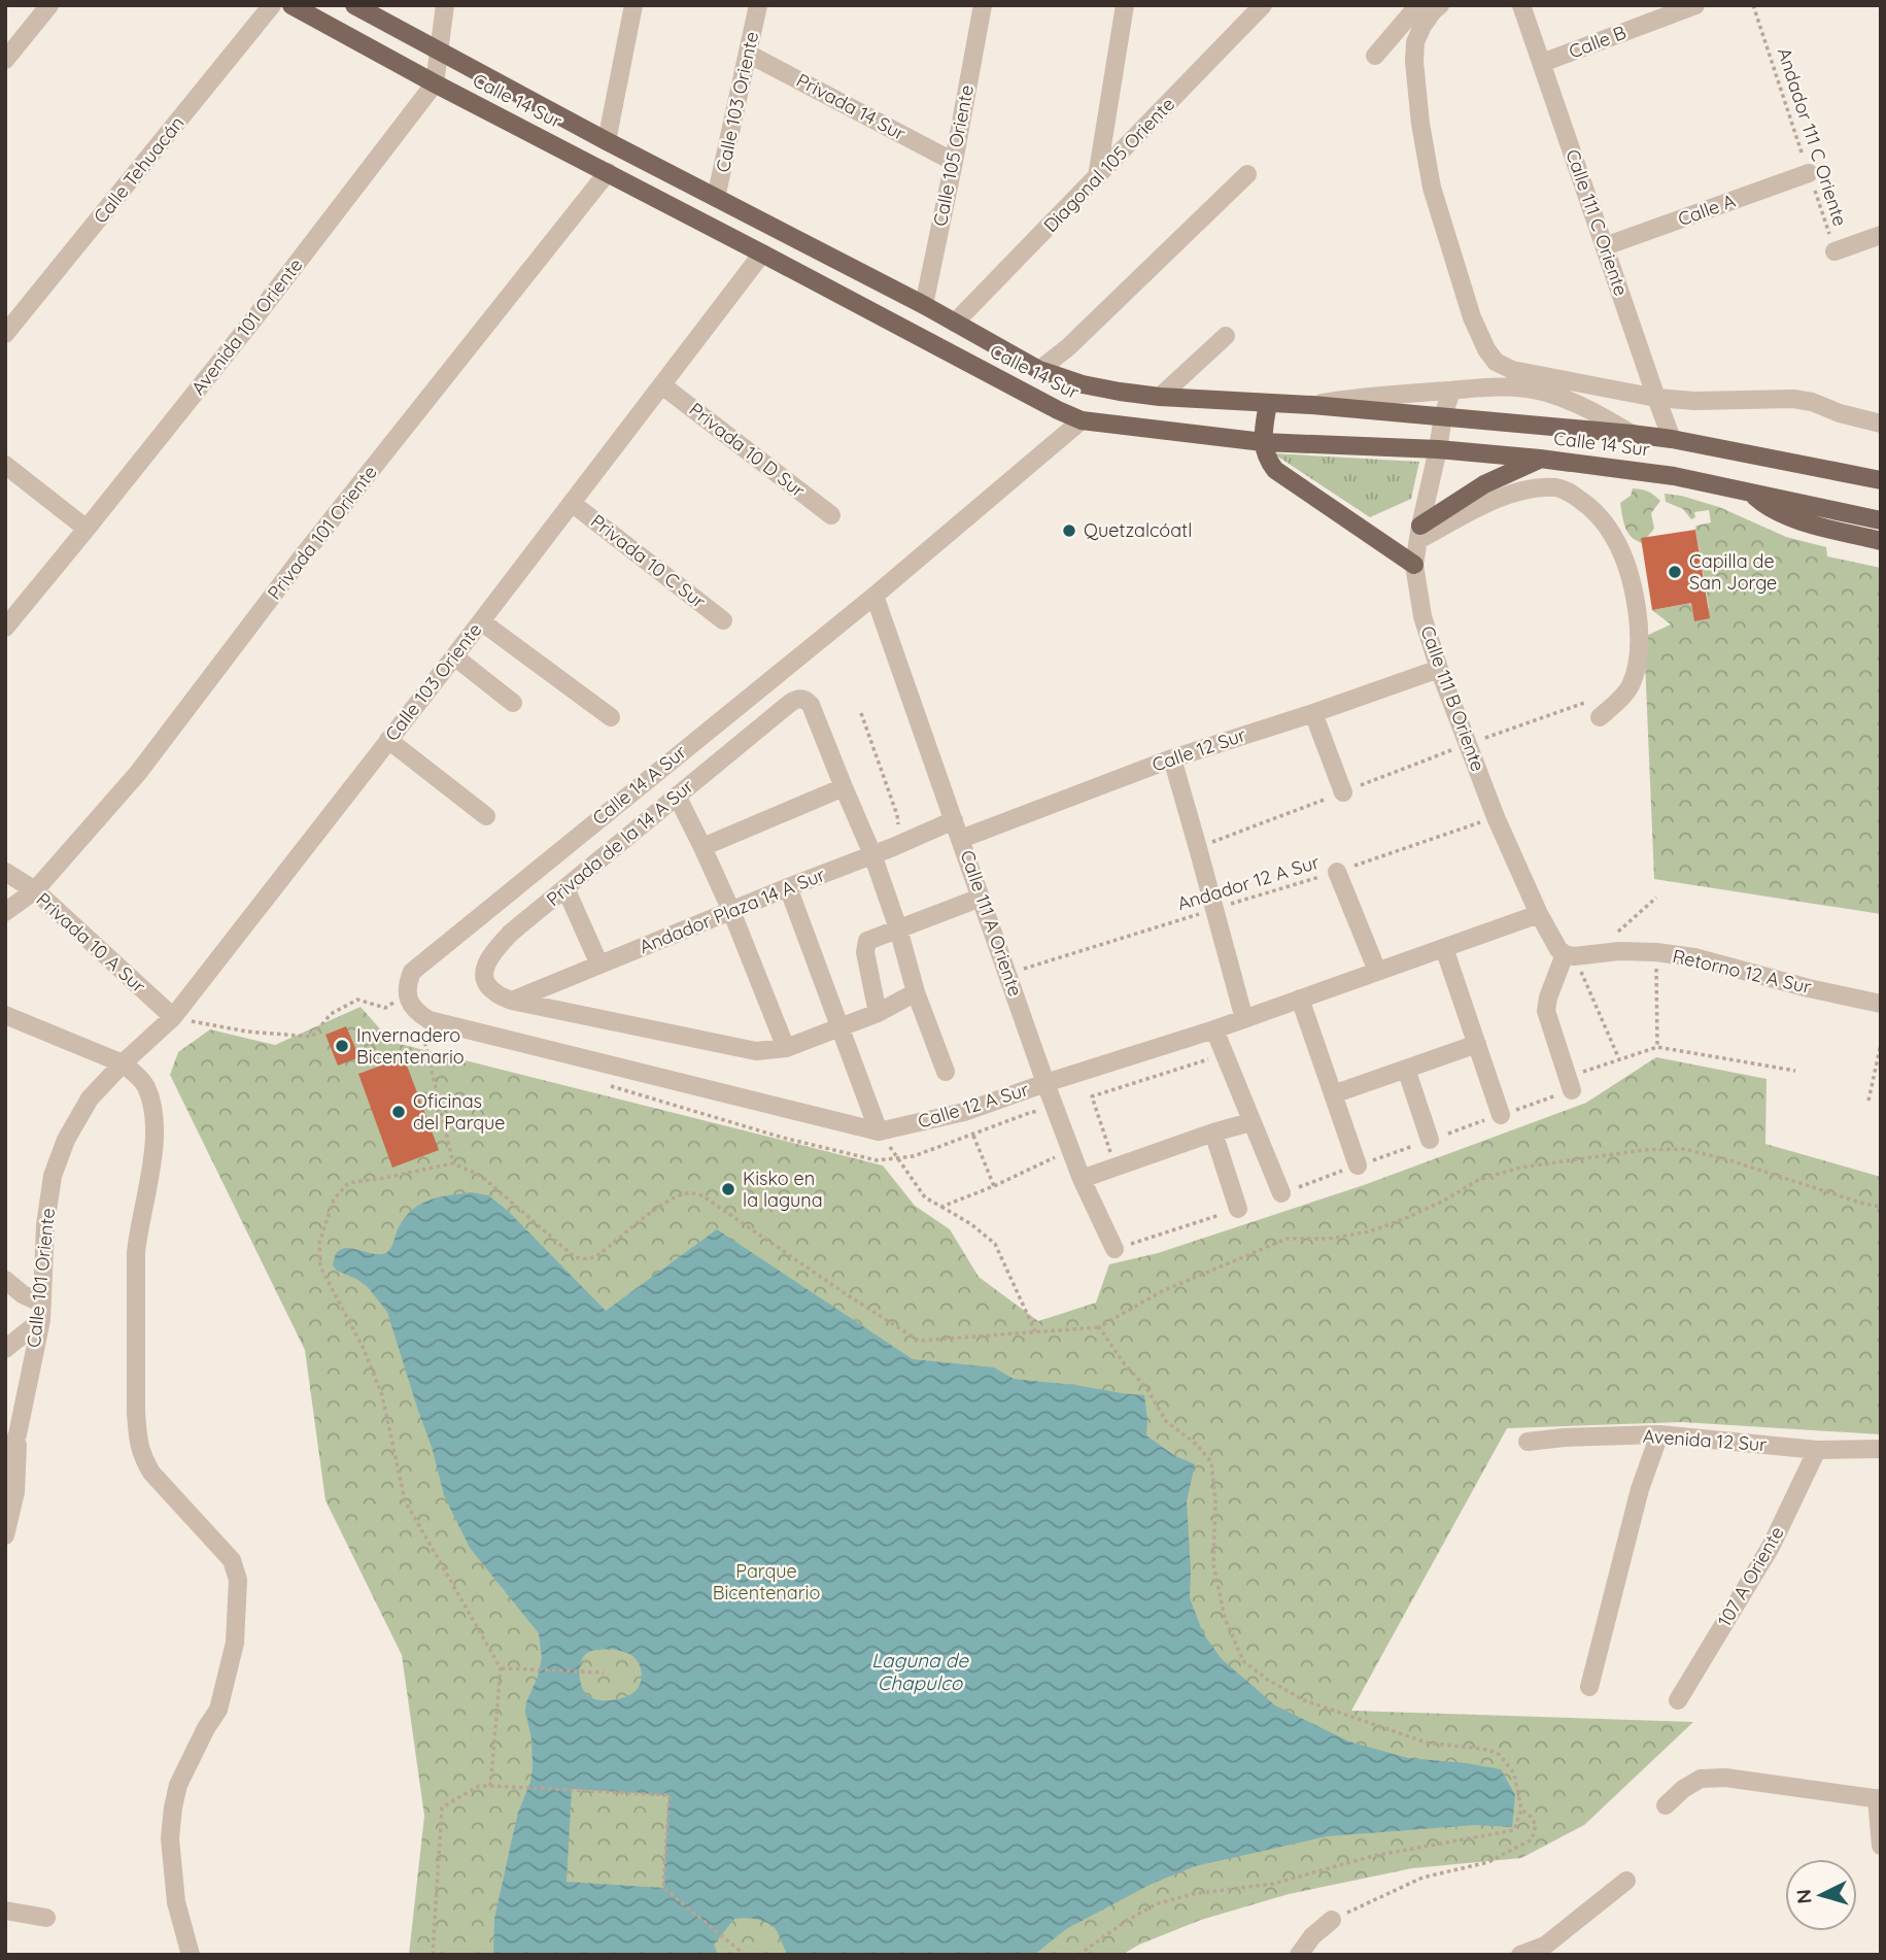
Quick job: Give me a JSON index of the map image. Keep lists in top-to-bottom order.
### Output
{
  "streets": {
    "main road": ["Calle 14 Sur"],
    "street": [
      "Calle B",
      "Calle 103 Oriente",
      "Privada 14 Sur",
      "Calle 105 Oriente",
      "Diagonal 105 Oriente",
      "Calle Tehuacán",
      "Calle A",
      "Calle 111 C Oriente",
      "Avenida 101 Oriente",
      "Privada 10 D Sur",
      "Privada 101 Oriente",
      "Privada 10 C Sur",
      "Calle 111 B Oriente",
      "Calle 12 Sur",
      "Calle 14 A Sur",
      "Privada de la 14 A Sur",
      "Andador Plaza 14 A Sur",
      "Calle 111 A Oriente",
      "Privada 10 A Sur",
      "Retorno 12 A Sur",
      "Calle 12 A Sur",
      "Calle 101 Oriente",
      "Avenida 12 Sur",
      "107 A Oriente"
    ],
    "path": ["Andador 111 C Oriente", "Andador 12 A Sur"]
  },
  "crossings": [
    ["Calle B", "Calle 111 C Oriente"],
    ["Calle 14 Sur", "Calle 103 Oriente"],
    ["Calle 14 Sur", "Calle 105 Oriente"],
    ["Calle 14 Sur", "Diagonal 105 Oriente"],
    ["Calle 14 Sur", "Calle 111 C Oriente"],
    ["Calle 14 Sur", "Avenida 101 Oriente"],
    ["Calle 14 Sur", "Privada 101 Oriente"],
    ["Calle 14 Sur", "Calle 111 B Oriente"],
    ["Calle 14 Sur", "Calle 14 A Sur"],
    ["Calle 103 Oriente", "Privada 14 Sur"],
    ["Calle 103 Oriente", "Privada 10 D Sur"],
    ["Calle 103 Oriente", "Privada 10 C Sur"],
    ["Calle 103 Oriente", "Privada 10 A Sur"],
    ["Calle 103 Oriente", "Calle 101 Oriente"],
    ["Privada 14 Sur", "Calle 105 Oriente"],
    ["Andador 111 C Oriente", "Calle A"],
    ["Calle A", "Calle 111 C Oriente"],
    ["Privada 101 Oriente", "Privada 10 A Sur"],
    ["Calle 111 B Oriente", "Calle 12 Sur"],
    ["Calle 111 B Oriente", "Andador 12 A Sur"],
    ["Calle 111 B Oriente", "Calle 12 A Sur"],
    ["Calle 12 Sur", "Calle 111 A Oriente"],
    ["Calle 14 A Sur", "Calle 111 A Oriente"],
    ["Privada de la 14 A Sur", "Andador Plaza 14 A Sur"],
    ["Andador 12 A Sur", "Calle 111 A Oriente"],
    ["Andador Plaza 14 A Sur", "Calle 111 A Oriente"],
    ["Calle 111 A Oriente", "Calle 12 A Sur"],
    ["Avenida 12 Sur", "107 A Oriente"]
  ],
  "water": ["Laguna de Chapulco"],
  "parks": ["Parque Bicentenario"],
  "places": [
    "Quetzalcóatl",
    "Capilla de San Jorge",
    "Invernadero Bicentenario",
    "Oficinas del Parque",
    "Kisko en la laguna"
  ],
  "north": "left"
}
